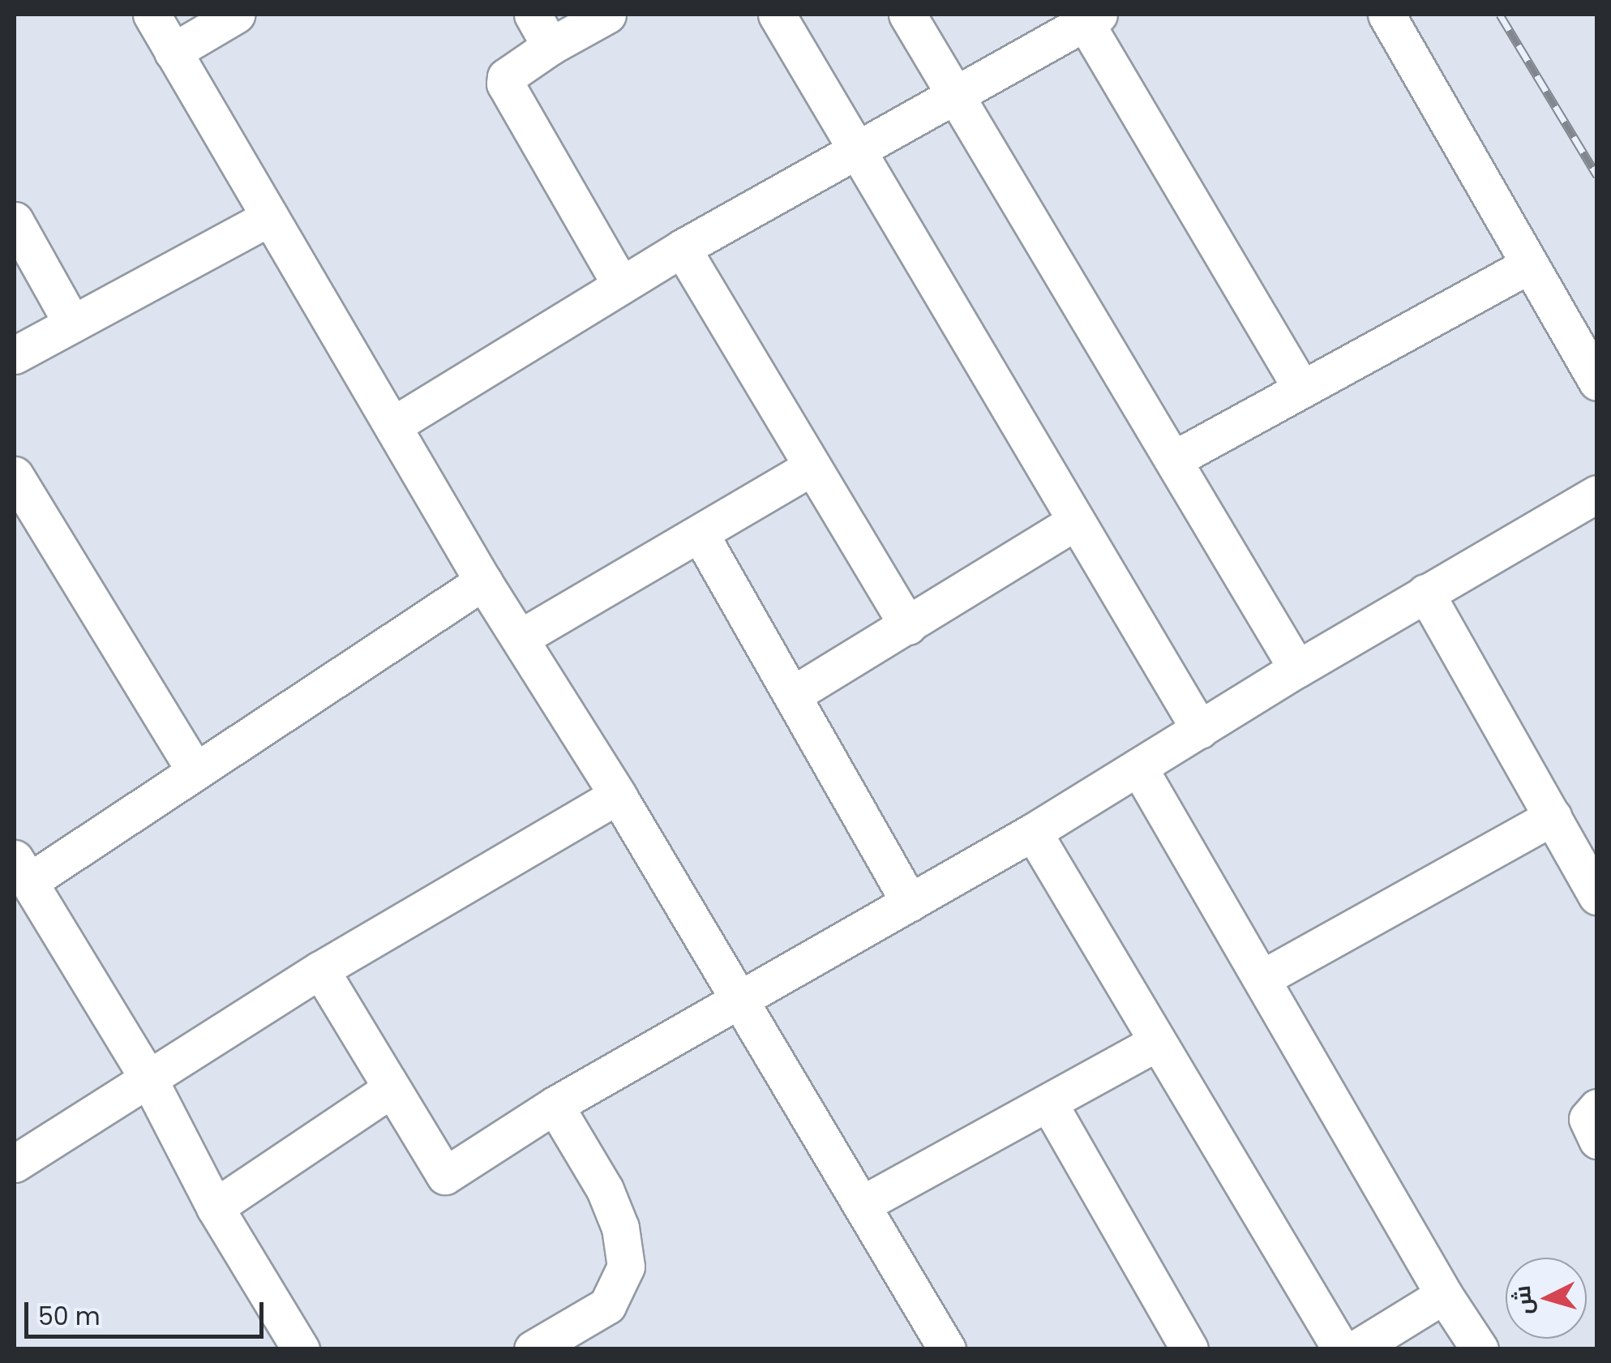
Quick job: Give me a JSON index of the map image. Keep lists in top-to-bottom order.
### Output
{
  "scale_bar": "50 m",
  "north": "left"
}
